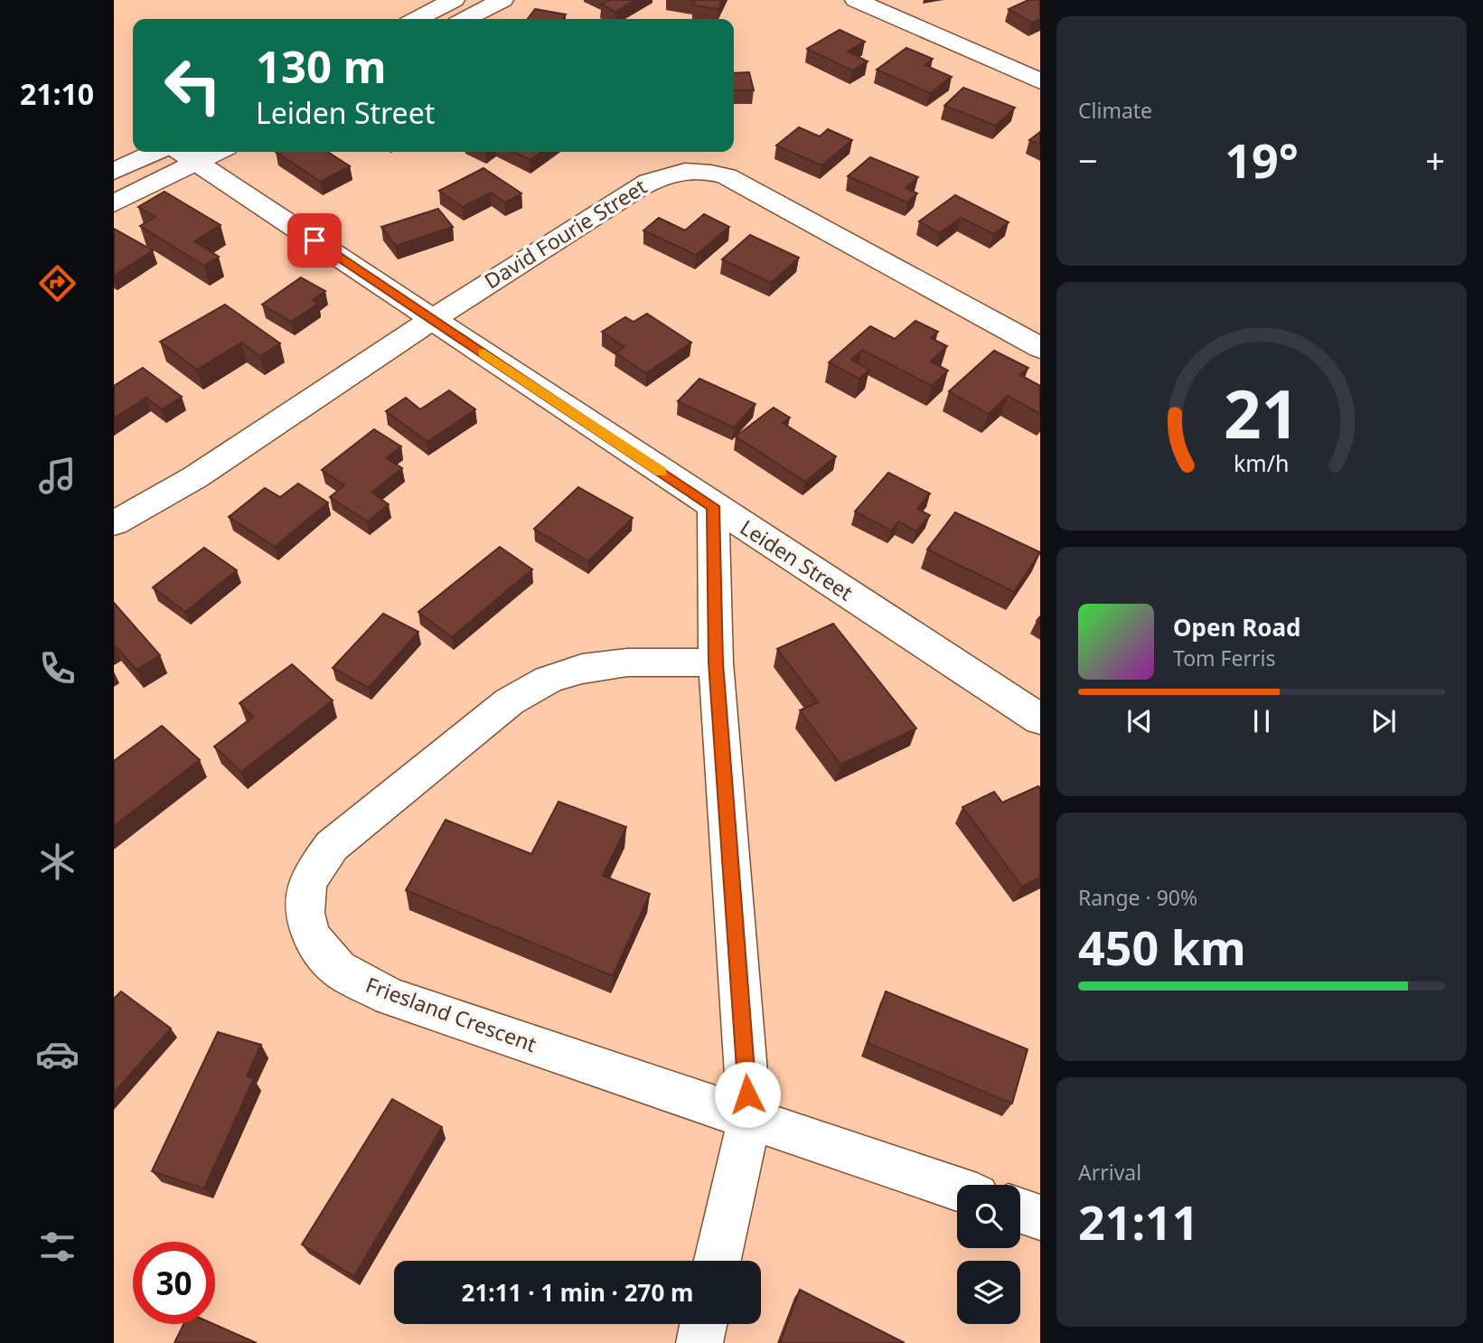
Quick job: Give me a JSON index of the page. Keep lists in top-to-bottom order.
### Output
{
  "streets": {
    "street": ["David Fourie Street", "Leiden Street", "Friesland Crescent"]
  },
  "crossings": [
    ["David Fourie Street", "Leiden Street"]
  ],
  "page": {
    "tabs": "21:10",
    "tile": [
      "Climate",
      ["Range · 90%", "450 km"],
      ["Arrival", "21:11"]
    ],
    "turn": ["130 m", "Leiden Street"],
    "heat": ["−", "19°", "+"],
    "song": ["Open Road", "Tom Ferris"],
    "limit": "30",
    "trip": "21:11 · 1 min · 270 m",
    "gauge": ["21", "km/h"]
  }
}
